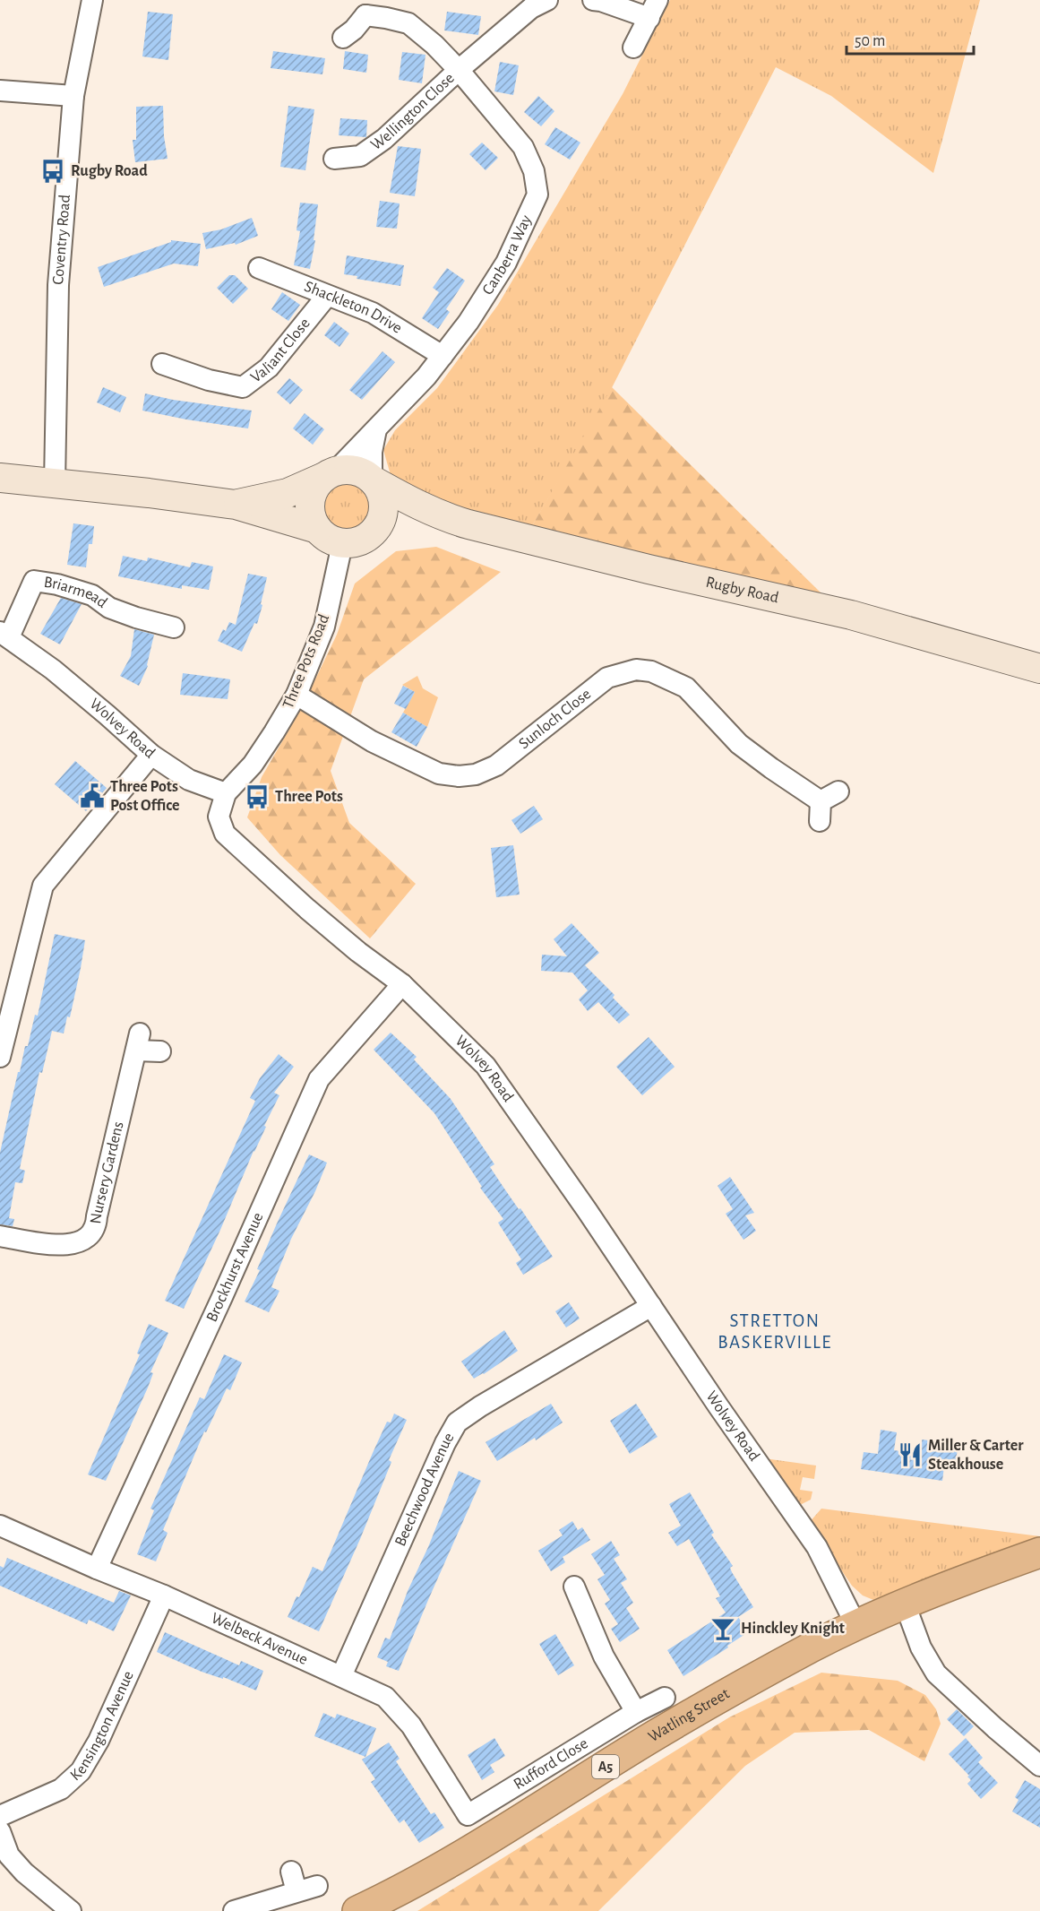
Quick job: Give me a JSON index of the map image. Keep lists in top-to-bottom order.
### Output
{
  "streets": {
    "highway": ["Watling Street", "A5"],
    "main road": ["Rugby Road"],
    "street": [
      "Wellington Close",
      "Coventry Road",
      "Canberra Way",
      "Shackleton Drive",
      "Valiant Close",
      "Briarmead",
      "Three Pots Road",
      "Sunloch Close",
      "Wolvey Road",
      "Nursery Gardens",
      "Brockhurst Avenue",
      "Beechwood Avenue",
      "Welbeck Avenue",
      "Kensington Avenue",
      "Rufford Close"
    ]
  },
  "crossings": [
    ["Wellington Close", "Canberra Way"],
    ["Canberra Way", "Shackleton Drive"],
    ["Canberra Way", "Rugby Road"],
    ["Canberra Way", "Three Pots Road"],
    ["Shackleton Drive", "Valiant Close"],
    ["Rugby Road", "Three Pots Road"],
    ["Briarmead", "Wolvey Road"],
    ["Three Pots Road", "Sunloch Close"],
    ["Three Pots Road", "Wolvey Road"],
    ["Wolvey Road", "Brockhurst Avenue"],
    ["Wolvey Road", "Beechwood Avenue"],
    ["Wolvey Road", "Watling Street"],
    ["Brockhurst Avenue", "Welbeck Avenue"],
    ["Beechwood Avenue", "Welbeck Avenue"],
    ["Welbeck Avenue", "Kensington Avenue"],
    ["Welbeck Avenue", "Rufford Close"]
  ],
  "districts": ["STRETTON BASKERVILLE"],
  "places": {
    "bus stop": ["Rugby Road", "Three Pots"],
    "public building": ["Three Pots Post Office"],
    "restaurant": ["Miller & Carter Steakhouse"],
    "bar": ["Hinckley Knight"]
  },
  "scale_bar": "50 m"
}
